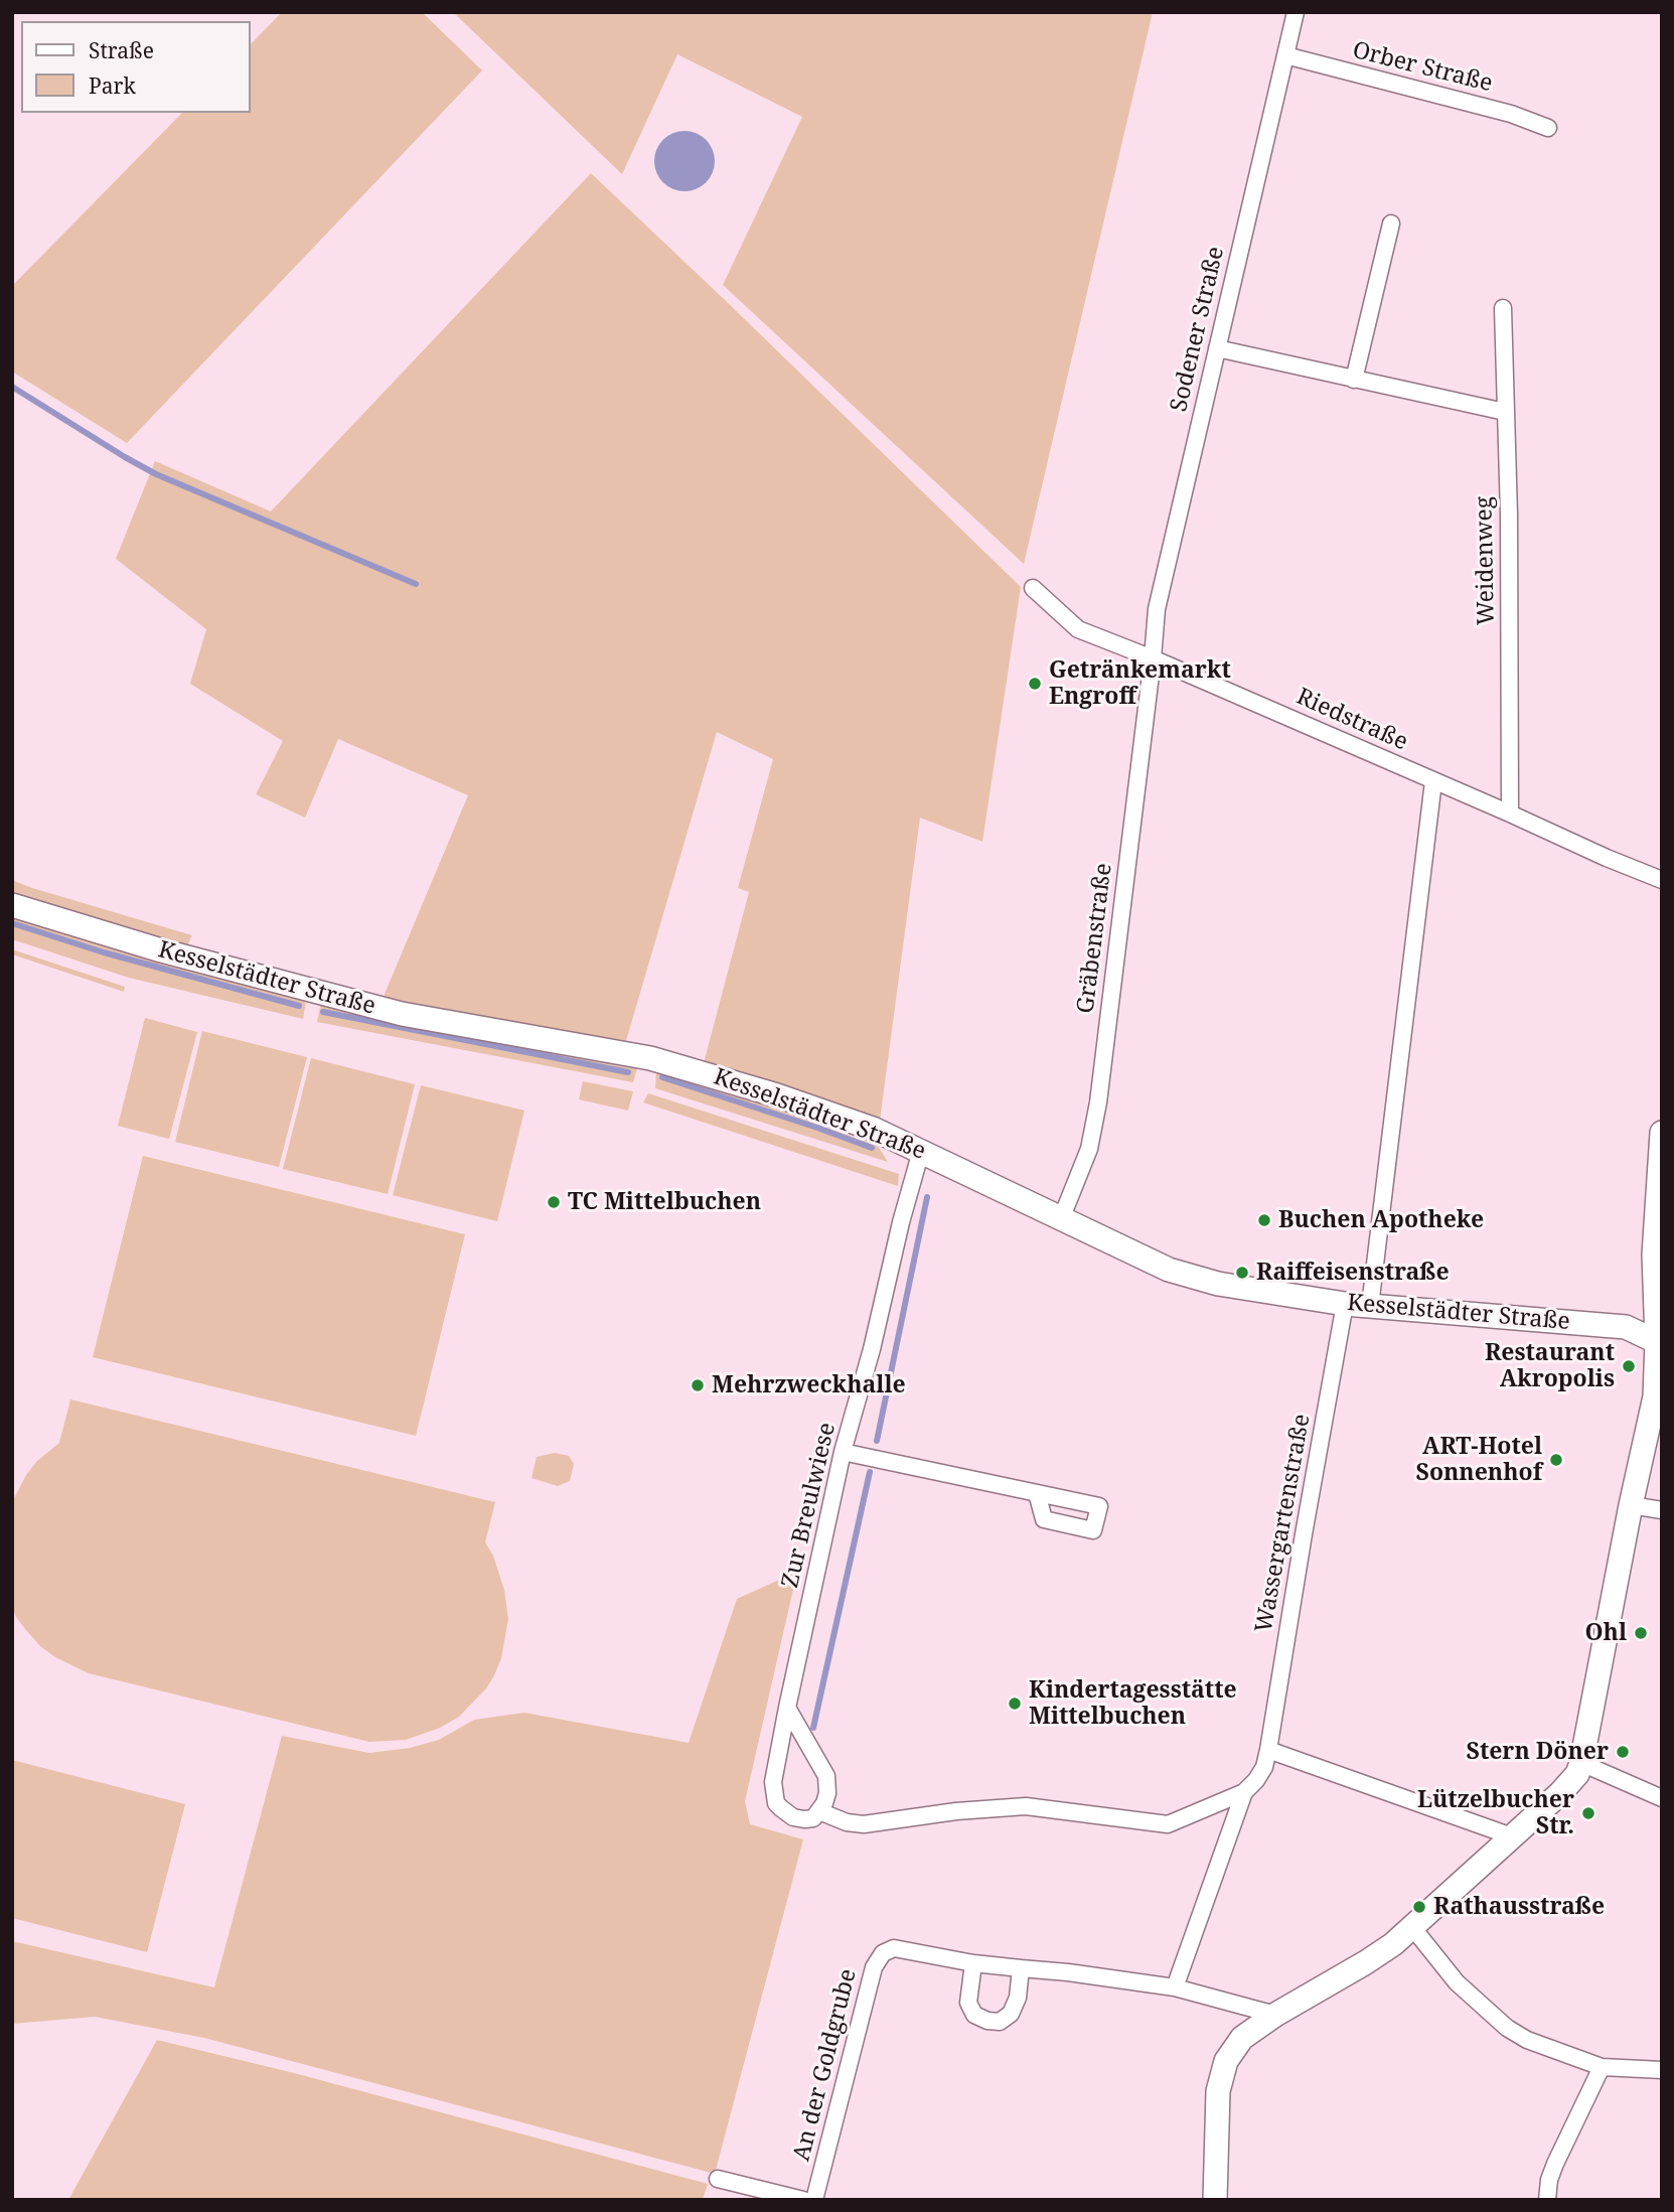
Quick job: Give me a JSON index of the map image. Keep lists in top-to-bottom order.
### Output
{
  "streets": {
    "main road": ["Kesselstädter Straße"],
    "street": [
      "Orber Straße",
      "Sodener Straße",
      "Weidenweg",
      "Riedstraße",
      "Gräbenstraße",
      "Zur Breulwiese",
      "Wassergartenstraße",
      "An der Goldgrube"
    ]
  },
  "crossings": [
    ["Orber Straße", "Sodener Straße"],
    ["Sodener Straße", "Riedstraße"],
    ["Sodener Straße", "Gräbenstraße"],
    ["Weidenweg", "Riedstraße"],
    ["Riedstraße", "Gräbenstraße"],
    ["Gräbenstraße", "Kesselstädter Straße"],
    ["Kesselstädter Straße", "Zur Breulwiese"],
    ["Kesselstädter Straße", "Wassergartenstraße"],
    ["Wassergartenstraße", "An der Goldgrube"]
  ],
  "places": [
    "Getränkemarkt Engroff",
    "TC Mittelbuchen",
    "Buchen Apotheke",
    "Raiffeisenstraße",
    "Restaurant Akropolis",
    "Mehrzweckhalle",
    "ART-Hotel Sonnenhof",
    "Ohl",
    "Kindertagesstätte Mittelbuchen",
    "Stern Döner",
    "Lützelbucher Str.",
    "Rathausstraße"
  ],
  "legend": ["Straße", "Park"]
}
